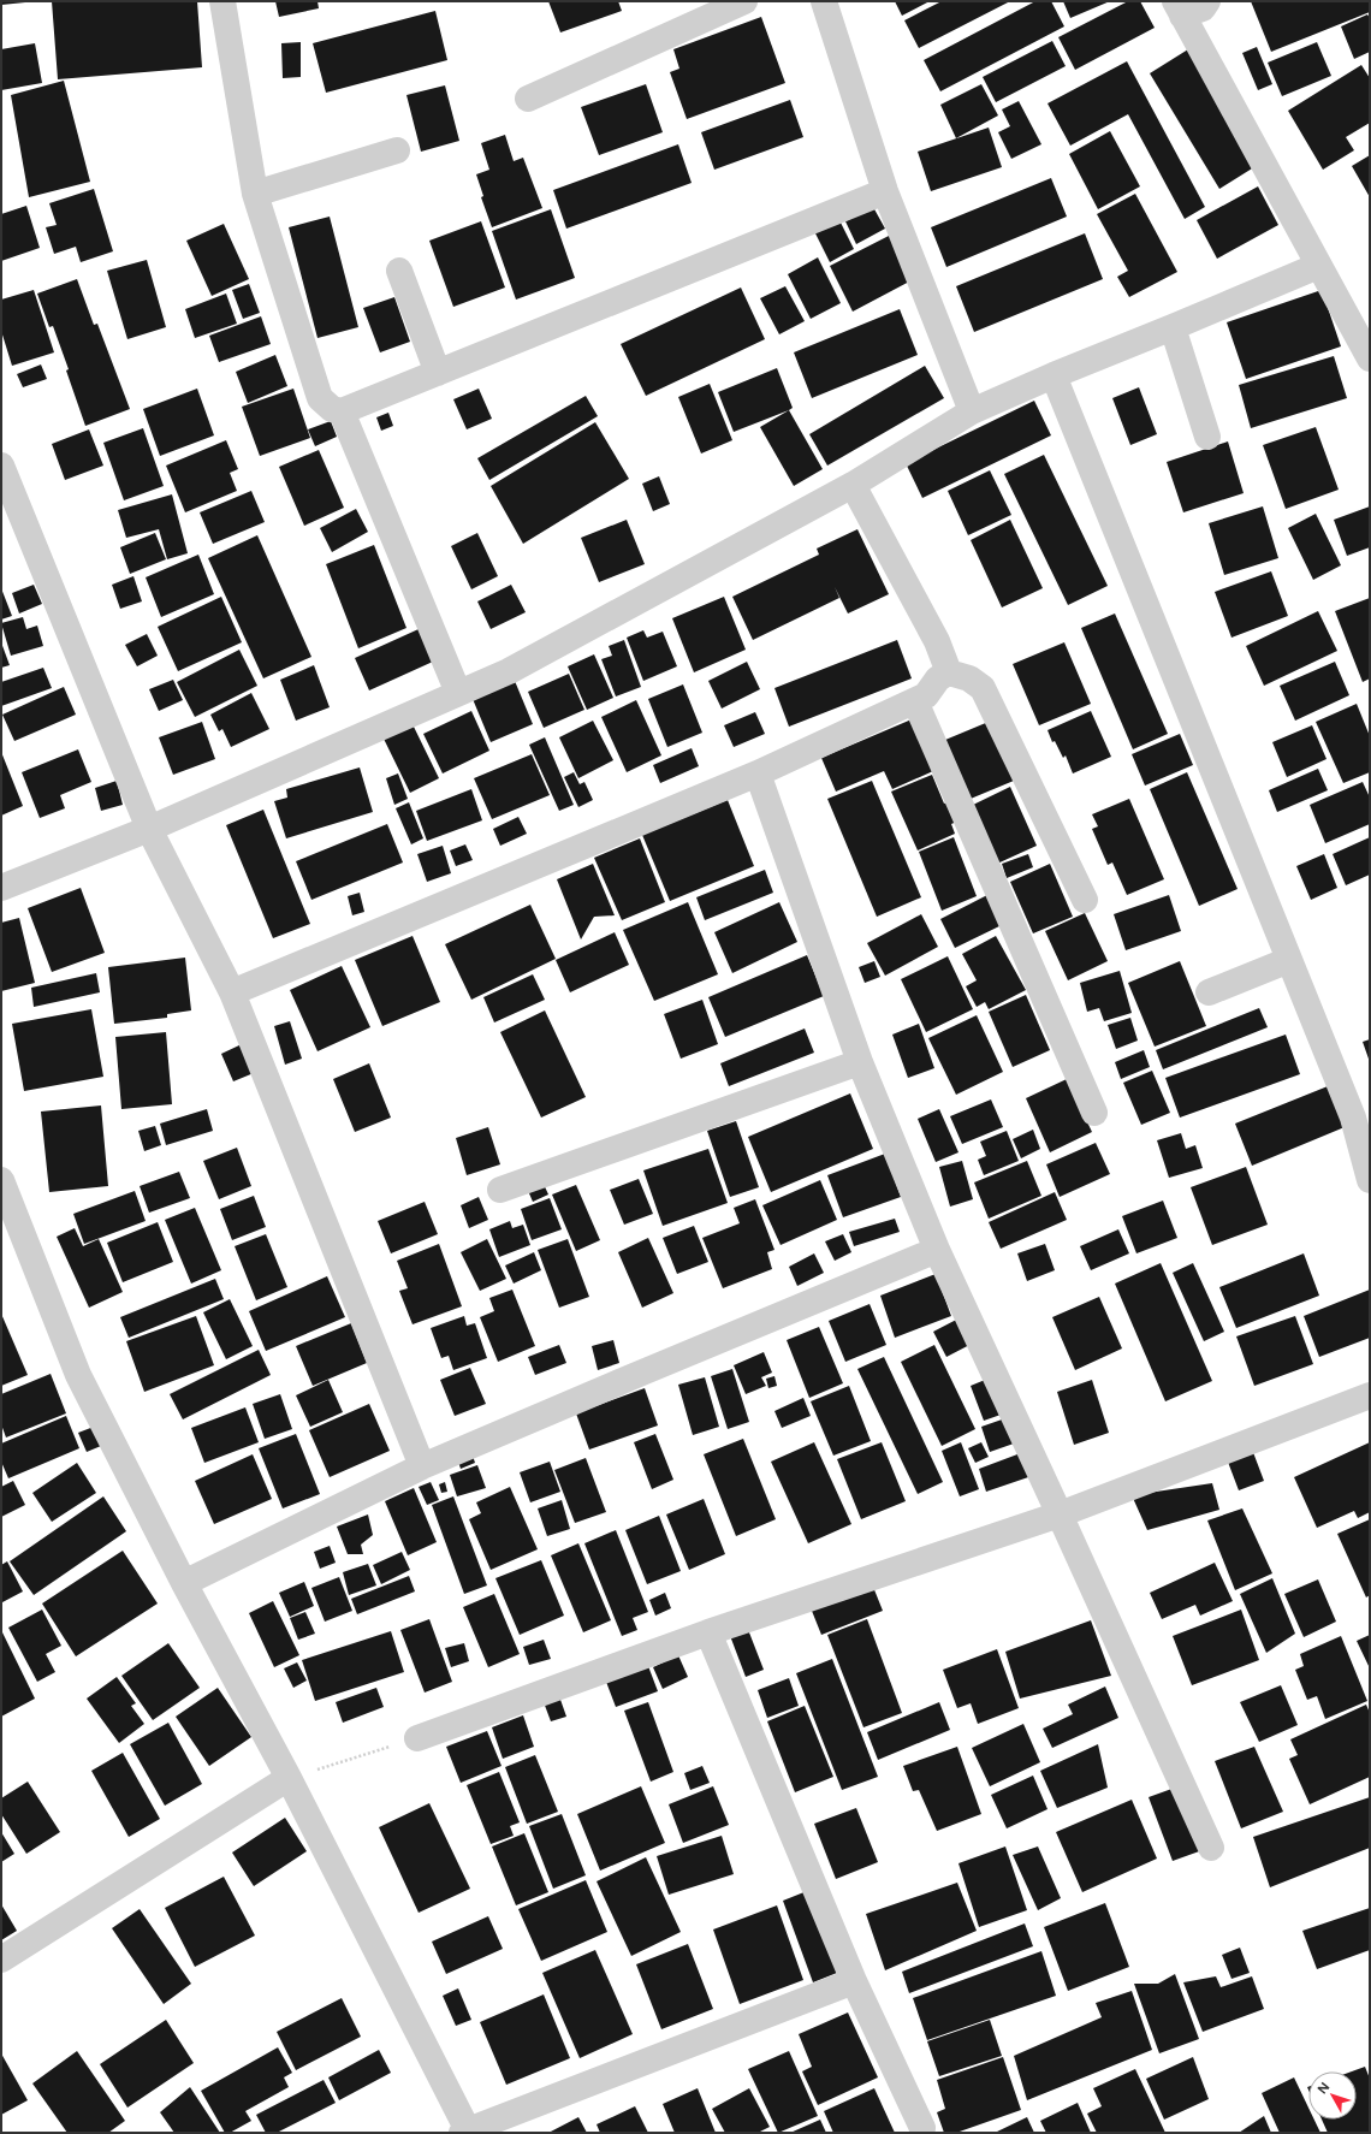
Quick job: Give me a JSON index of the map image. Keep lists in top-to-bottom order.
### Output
{
  "north": "top left"
}
